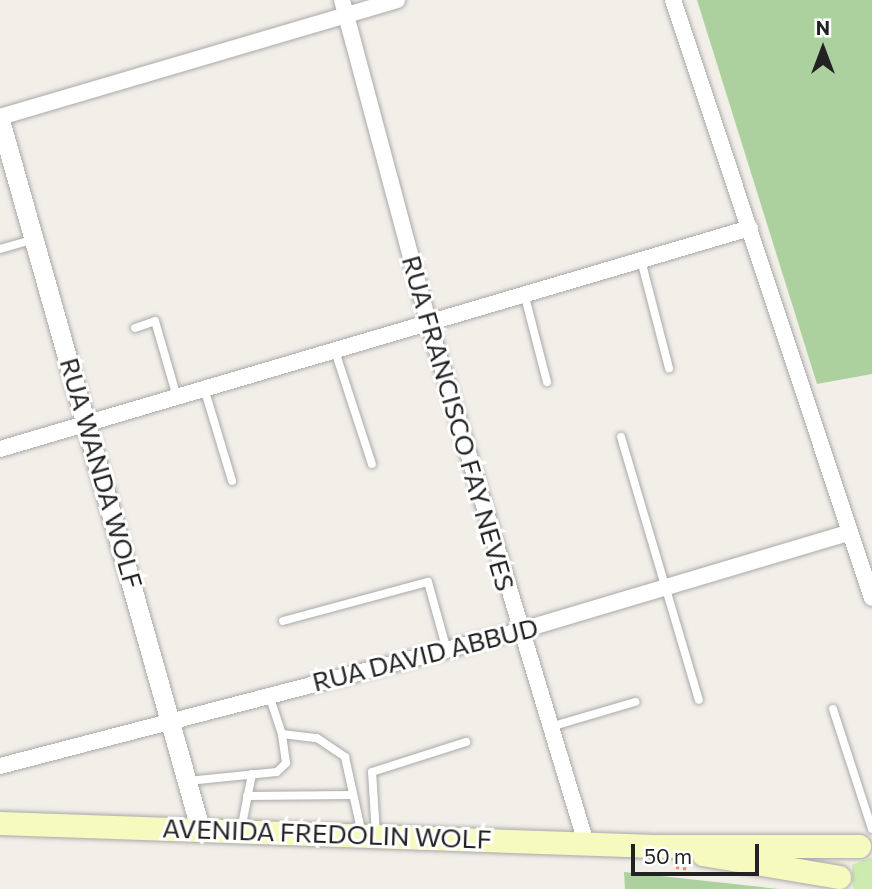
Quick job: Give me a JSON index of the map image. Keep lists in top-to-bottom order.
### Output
{
  "streets": {
    "main road": ["AVENIDA FREDOLIN WOLF"],
    "street": ["RUA FRANCISCO FAY NEVES", "RUA WANDA WOLF", "RUA DAVID ABBUD"]
  },
  "crossings": [
    ["RUA FRANCISCO FAY NEVES", "RUA DAVID ABBUD"],
    ["RUA FRANCISCO FAY NEVES", "AVENIDA FREDOLIN WOLF"],
    ["RUA WANDA WOLF", "RUA DAVID ABBUD"],
    ["RUA WANDA WOLF", "AVENIDA FREDOLIN WOLF"]
  ],
  "scale_bar": "50 m",
  "north": "top"
}
